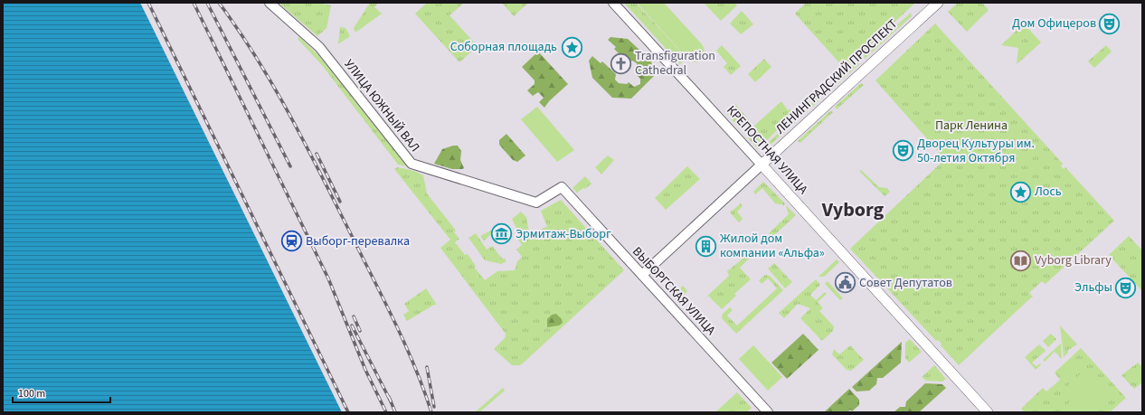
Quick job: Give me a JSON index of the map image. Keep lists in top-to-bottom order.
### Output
{
  "streets": {
    "main road": ["ЛЕНИНГРАДСКИЙ ПРОСПЕКТ", "КРЕПОСТНАЯ УЛИЦА"],
    "street": ["УЛИЦА ЮЖНЫЙ ВАЛ", "ВЫБОРГСКАЯ УЛИЦА"]
  },
  "crossings": [
    ["ЛЕНИНГРАДСКИЙ ПРОСПЕКТ", "КРЕПОСТНАЯ УЛИЦА"],
    ["ЛЕНИНГРАДСКИЙ ПРОСПЕКТ", "ВЫБОРГСКАЯ УЛИЦА"],
    ["УЛИЦА ЮЖНЫЙ ВАЛ", "ВЫБОРГСКАЯ УЛИЦА"]
  ],
  "districts": ["Vyborg"],
  "parks": ["Парк Ленина"],
  "places": {
    "theatre": ["Дом Офицеров", "Дворец Культуры им. 50-летия Октября", "Эльфы"],
    "place": ["Соборная площадь", "Лось"],
    "church": ["Transfiguration Cathedral"],
    "museum": ["Эрмитаж-Выборг"],
    "station": ["Выборг-перевалка"],
    "building": ["Жилой дом компании «Альфа»"],
    "library": ["Vyborg Library"],
    "public building": ["Совет Депутатов"]
  },
  "scale_bar": "100 m"
}
